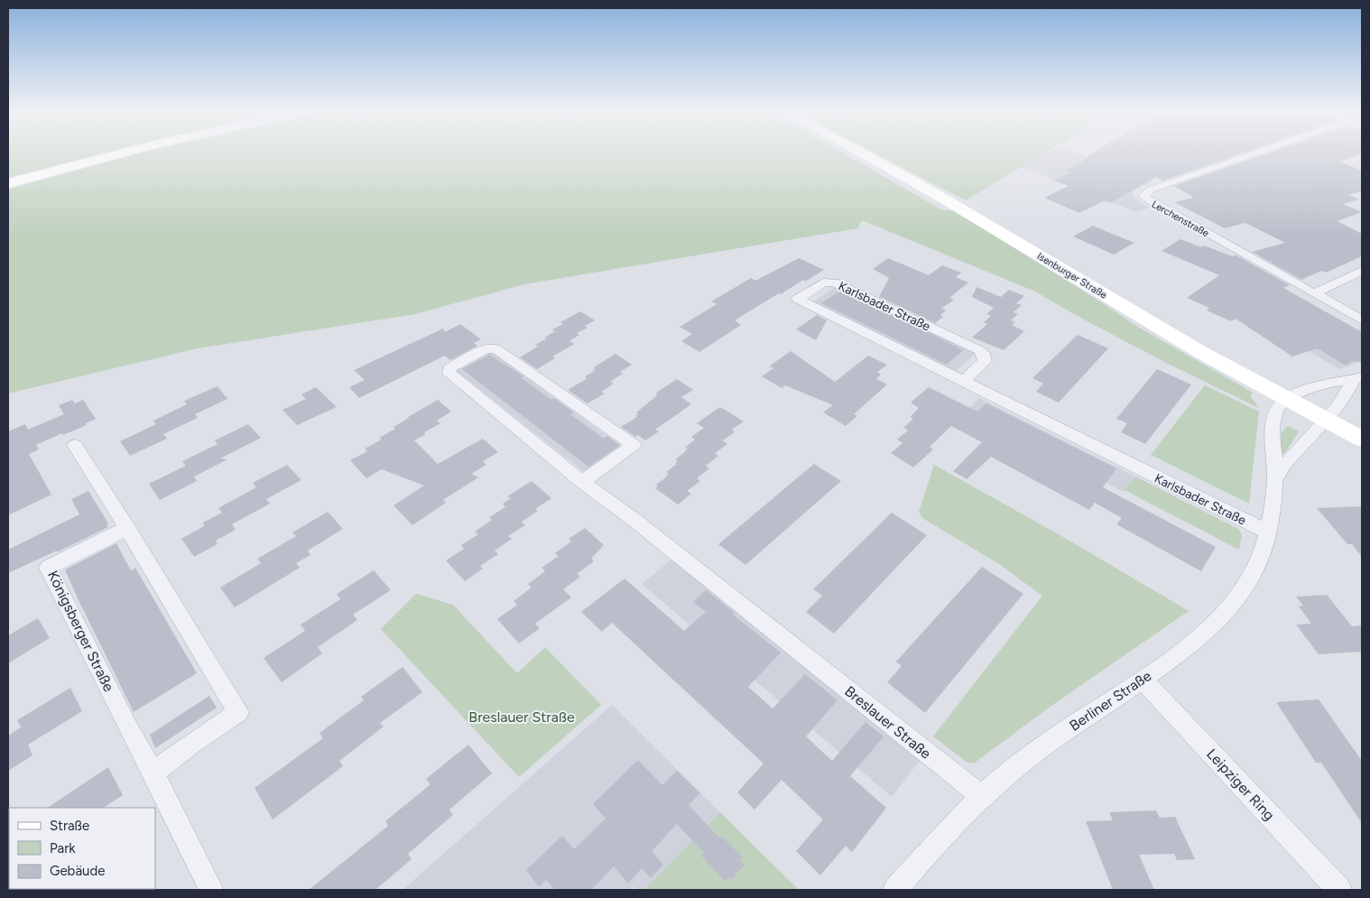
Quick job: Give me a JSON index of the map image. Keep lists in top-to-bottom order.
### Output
{
  "streets": {
    "main road": ["Isenburger Straße"],
    "street": [
      "Lerchenstraße",
      "Karlsbader Straße",
      "Königsberger Straße",
      "Berliner Straße",
      "Breslauer Straße",
      "Leipziger Ring"
    ]
  },
  "crossings": [
    ["Isenburger Straße", "Berliner Straße"],
    ["Karlsbader Straße", "Berliner Straße"],
    ["Berliner Straße", "Breslauer Straße"],
    ["Berliner Straße", "Leipziger Ring"]
  ],
  "parks": ["Breslauer Straße"],
  "legend": ["Straße", "Park", "Gebäude"]
}
